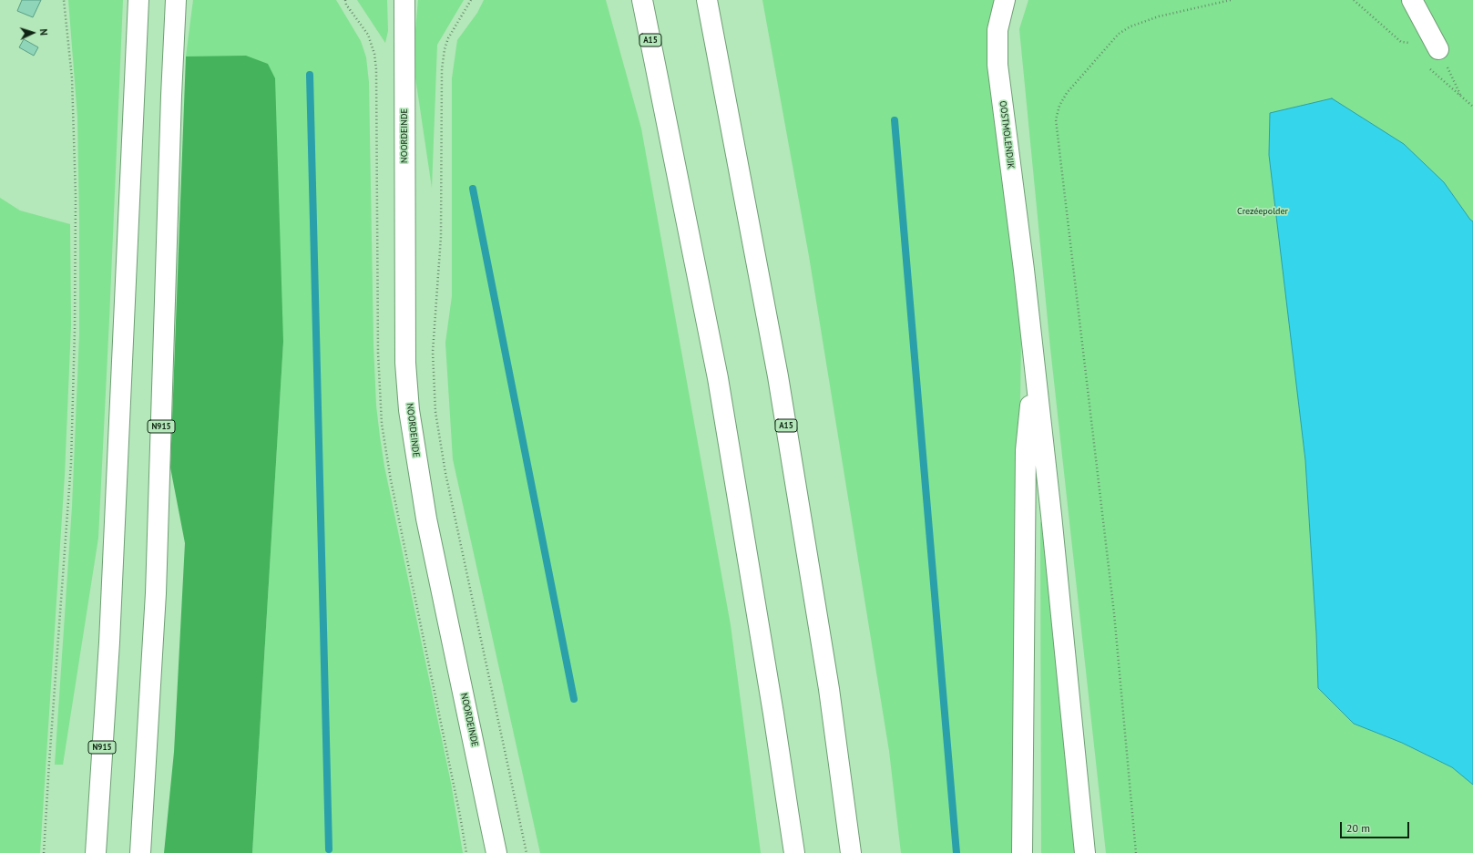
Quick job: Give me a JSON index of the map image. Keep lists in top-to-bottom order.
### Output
{
  "streets": {
    "main road": [
      "A15",
      "OOSTMOLENDIJK",
      "NOORDEINDE",
      "N915"
    ]
  },
  "parks": ["Crezéepolder"],
  "scale_bar": "20 m",
  "north": "right"
}
